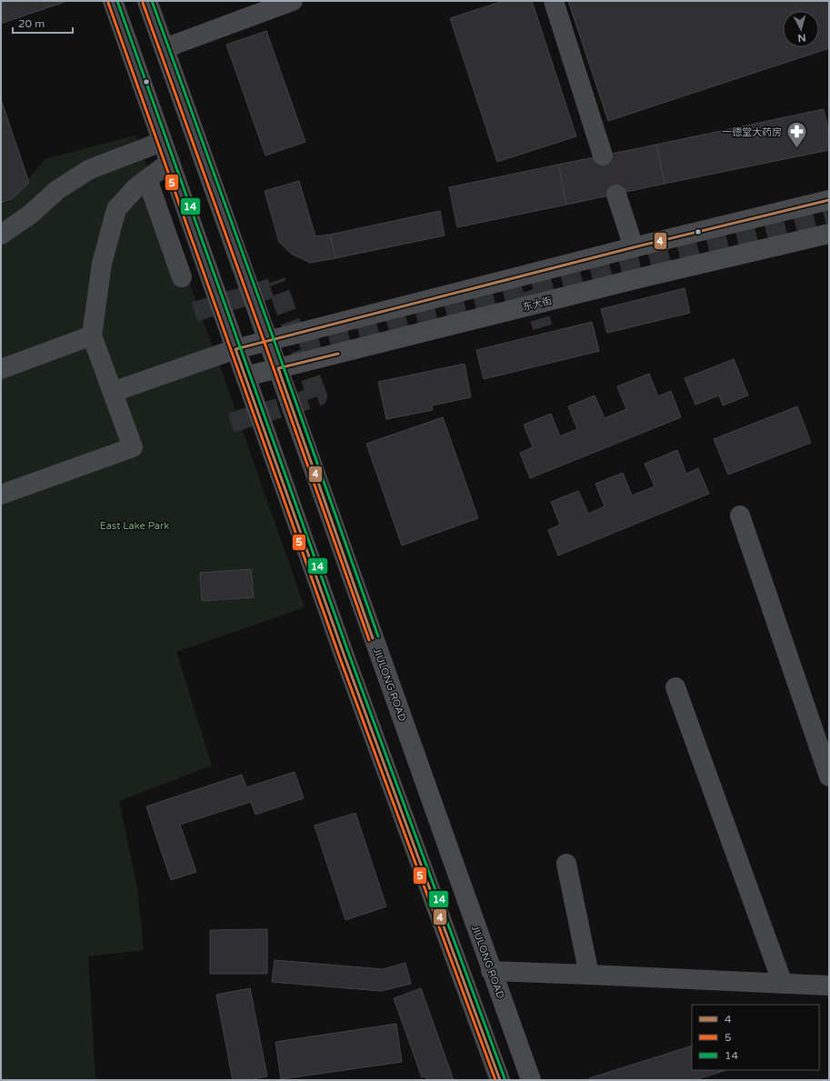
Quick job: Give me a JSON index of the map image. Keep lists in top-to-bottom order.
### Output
{
  "streets": {
    "main road": ["东大街", "JIULONG ROAD"]
  },
  "crossings": [
    ["东大街", "JIULONG ROAD"]
  ],
  "parks": ["East Lake Park"],
  "places": {
    "pharmacy": ["一德堂大药房"]
  },
  "lines": ["transit line 14", "transit line 5", "transit line 4"],
  "legend": ["4", "5", "14"],
  "scale_bar": "20 m",
  "north": "bottom"
}
